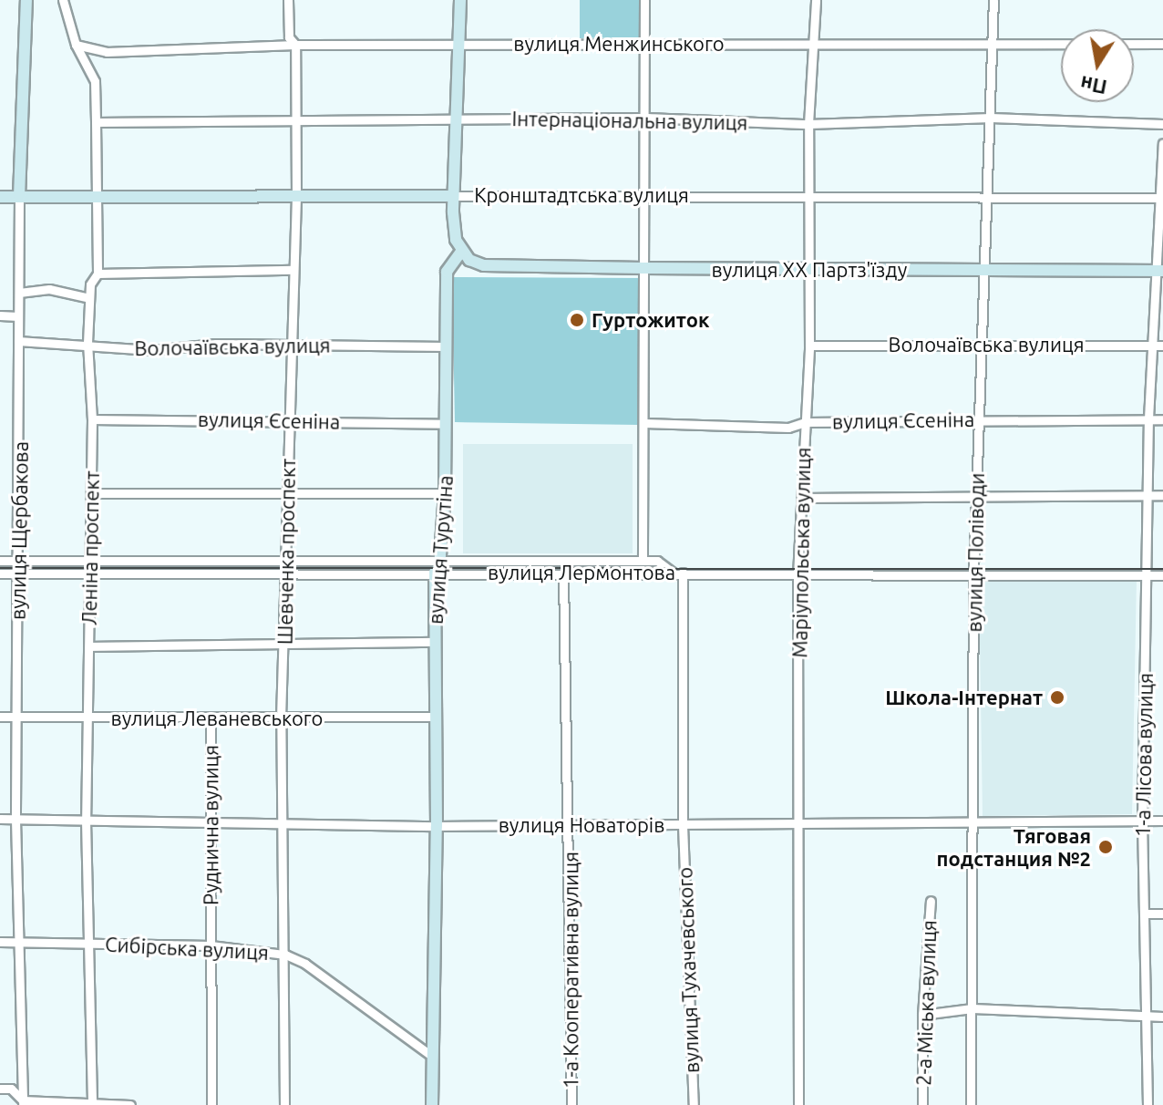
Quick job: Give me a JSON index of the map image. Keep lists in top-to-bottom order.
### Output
{
  "streets": {
    "street": [
      "вулиця Менжинського",
      "Інтернаціональна вулиця",
      "Кронштадтська вулиця",
      "вулиця XX Партз'їзду",
      "Волочаївська вулиця",
      "вулиця Єсеніна",
      "вулиця Щербакова",
      "Леніна проспект",
      "вулиця Турутіна",
      "Шевченка проспект",
      "Маріупольська вулиця",
      "вулиця Поліводи",
      "вулиця Лермонтова",
      "вулиця Леваневського",
      "1-а Лісова вулиця",
      "Руднична вулиця",
      "вулиця Новаторів",
      "Сибірська вулиця",
      "1-а Кооперативна вулиця",
      "вулиця Тухачевського",
      "2-а Міська вулиця"
    ]
  },
  "crossings": [
    ["вулиця Менжинського", "Леніна проспект"],
    ["вулиця Менжинського", "Шевченка проспект"],
    ["вулиця Менжинського", "Маріупольська вулиця"],
    ["вулиця Менжинського", "вулиця Поліводи"],
    ["Інтернаціональна вулиця", "Леніна проспект"],
    ["Інтернаціональна вулиця", "Шевченка проспект"],
    ["Інтернаціональна вулиця", "Маріупольська вулиця"],
    ["Інтернаціональна вулиця", "вулиця Поліводи"],
    ["Кронштадтська вулиця", "вулиця Щербакова"],
    ["Кронштадтська вулиця", "Леніна проспект"],
    ["Кронштадтська вулиця", "Шевченка проспект"],
    ["Кронштадтська вулиця", "Маріупольська вулиця"],
    ["Кронштадтська вулиця", "вулиця Поліводи"],
    ["Кронштадтська вулиця", "1-а Лісова вулиця"],
    ["вулиця XX Партз'їзду", "вулиця Турутіна"],
    ["вулиця XX Партз'їзду", "Маріупольська вулиця"],
    ["вулиця XX Партз'їзду", "вулиця Поліводи"],
    ["вулиця XX Партз'їзду", "1-а Лісова вулиця"],
    ["Волочаївська вулиця", "вулиця Щербакова"],
    ["Волочаївська вулиця", "Леніна проспект"],
    ["Волочаївська вулиця", "вулиця Турутіна"],
    ["Волочаївська вулиця", "Шевченка проспект"],
    ["Волочаївська вулиця", "Маріупольська вулиця"],
    ["Волочаївська вулиця", "вулиця Поліводи"],
    ["Волочаївська вулиця", "1-а Лісова вулиця"],
    ["вулиця Єсеніна", "Леніна проспект"],
    ["вулиця Єсеніна", "вулиця Турутіна"],
    ["вулиця Єсеніна", "Шевченка проспект"],
    ["вулиця Єсеніна", "Маріупольська вулиця"],
    ["вулиця Єсеніна", "вулиця Поліводи"],
    ["вулиця Єсеніна", "1-а Лісова вулиця"],
    ["вулиця Щербакова", "вулиця Лермонтова"],
    ["вулиця Щербакова", "вулиця Леваневського"],
    ["вулиця Щербакова", "вулиця Новаторів"],
    ["вулиця Щербакова", "Сибірська вулиця"],
    ["Леніна проспект", "вулиця Лермонтова"],
    ["Леніна проспект", "вулиця Леваневського"],
    ["Леніна проспект", "вулиця Новаторів"],
    ["Леніна проспект", "Сибірська вулиця"],
    ["вулиця Турутіна", "вулиця Лермонтова"],
    ["вулиця Турутіна", "вулиця Леваневського"],
    ["вулиця Турутіна", "вулиця Новаторів"],
    ["вулиця Турутіна", "Сибірська вулиця"],
    ["Шевченка проспект", "вулиця Лермонтова"],
    ["Шевченка проспект", "вулиця Леваневського"],
    ["Шевченка проспект", "вулиця Новаторів"],
    ["Шевченка проспект", "Сибірська вулиця"],
    ["Маріупольська вулиця", "вулиця Лермонтова"],
    ["Маріупольська вулиця", "вулиця Новаторів"],
    ["вулиця Поліводи", "вулиця Лермонтова"],
    ["вулиця Поліводи", "вулиця Новаторів"],
    ["вулиця Лермонтова", "1-а Лісова вулиця"],
    ["вулиця Лермонтова", "1-а Кооперативна вулиця"],
    ["вулиця Лермонтова", "вулиця Тухачевського"],
    ["вулиця Леваневського", "Руднична вулиця"],
    ["1-а Лісова вулиця", "вулиця Новаторів"],
    ["Руднична вулиця", "вулиця Новаторів"],
    ["Руднична вулиця", "Сибірська вулиця"],
    ["вулиця Новаторів", "1-а Кооперативна вулиця"],
    ["вулиця Новаторів", "вулиця Тухачевського"]
  ],
  "places": ["Гуртожиток", "Школа-Інтернат", "Тяговая подстанция №2"],
  "north": "bottom"
}
